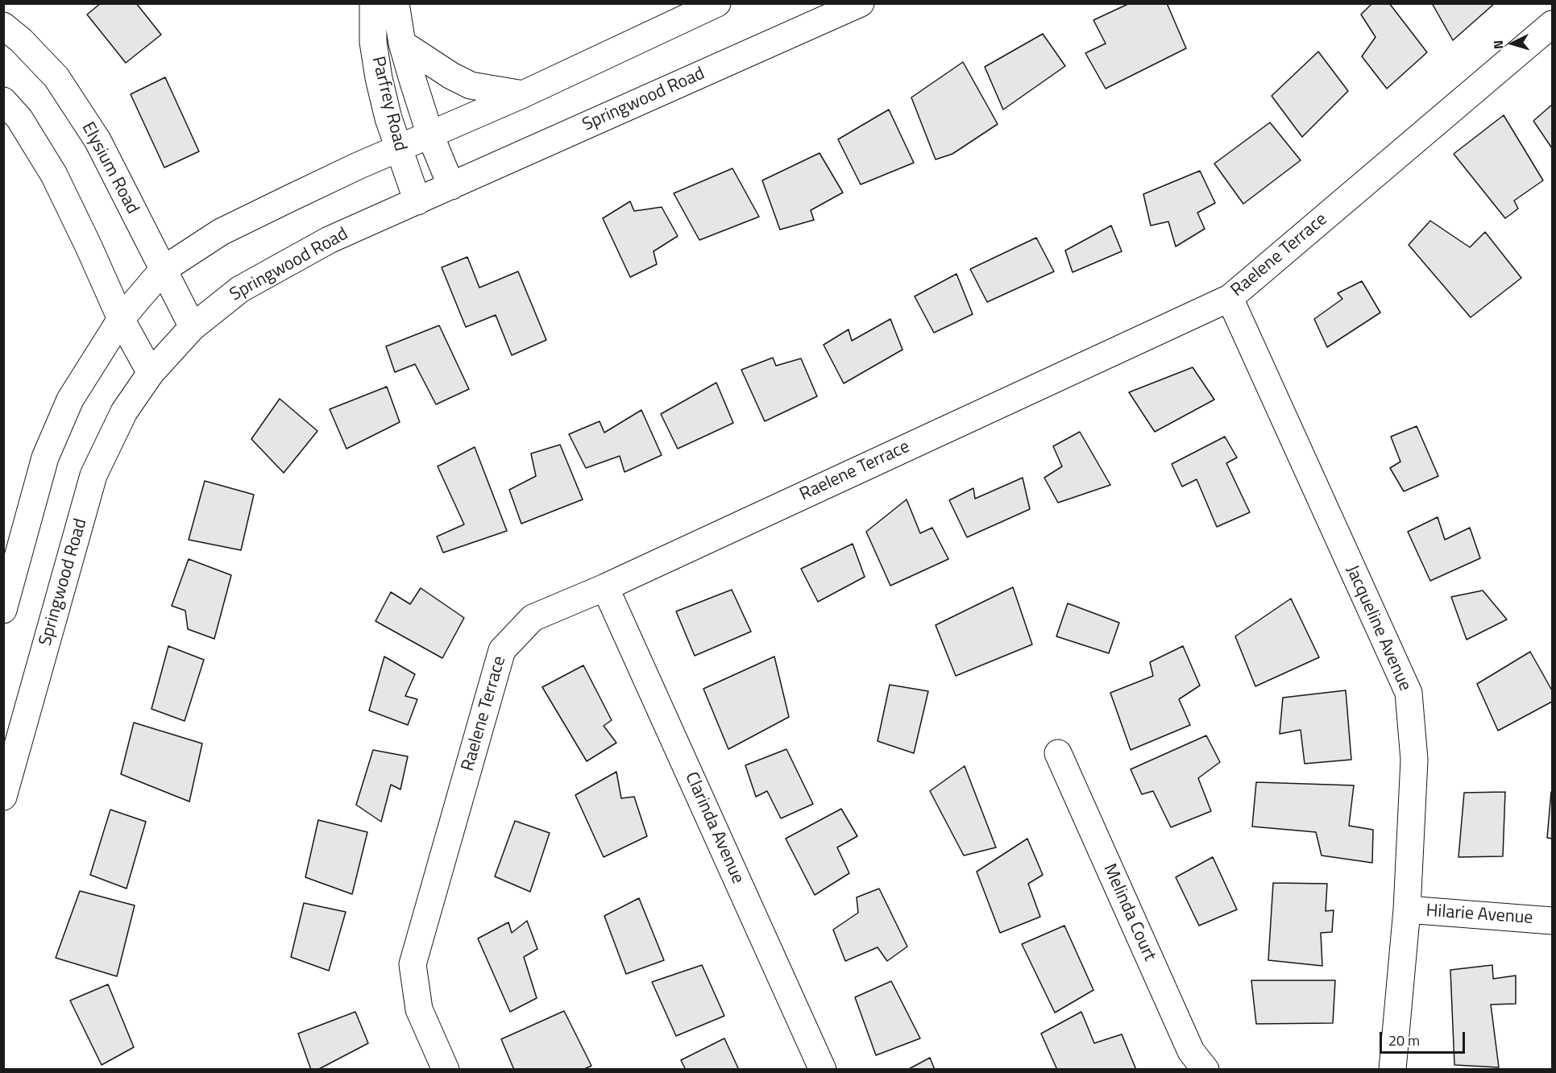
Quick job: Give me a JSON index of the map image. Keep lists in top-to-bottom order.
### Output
{
  "streets": {
    "street": [
      "Springwood Road",
      "Parfrey Road",
      "Elysium Road",
      "Raelene Terrace",
      "Jacqueline Avenue",
      "Clarinda Avenue",
      "Melinda Court",
      "Hilarie Avenue"
    ]
  },
  "crossings": [
    ["Springwood Road", "Parfrey Road"],
    ["Springwood Road", "Elysium Road"],
    ["Raelene Terrace", "Jacqueline Avenue"],
    ["Raelene Terrace", "Clarinda Avenue"],
    ["Jacqueline Avenue", "Hilarie Avenue"]
  ],
  "scale_bar": "20 m",
  "north": "left"
}
